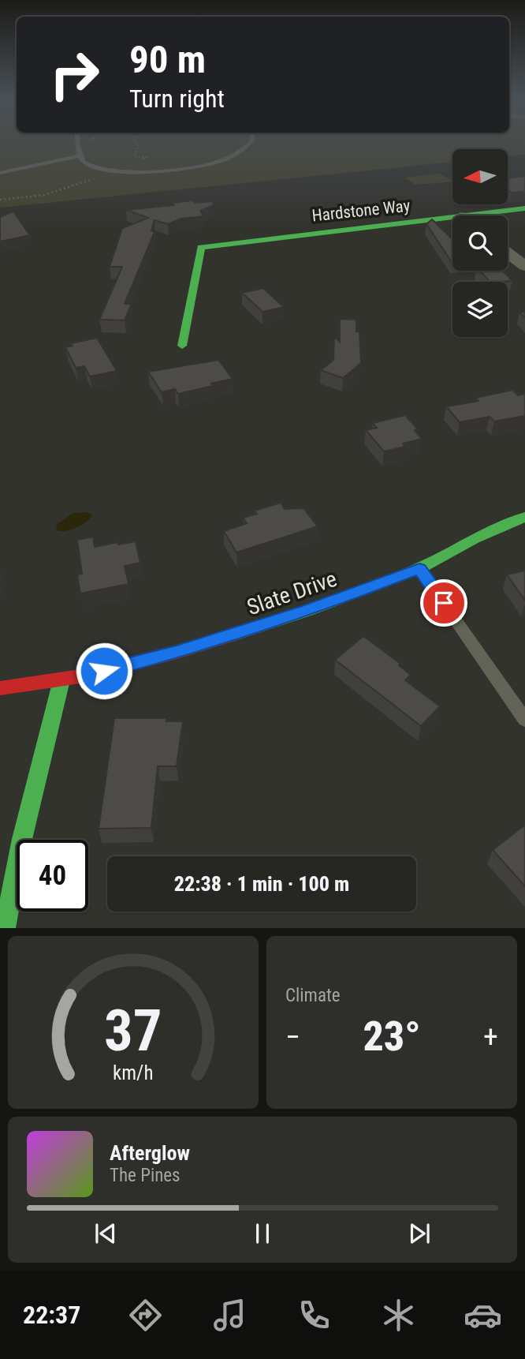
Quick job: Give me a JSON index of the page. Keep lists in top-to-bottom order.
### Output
{
  "streets": {
    "street": ["Hardstone Way", "Slate Drive"]
  },
  "north": "left",
  "page": {
    "turn": ["90 m", "Turn right"],
    "limit": "40",
    "trip": "22:38 · 1 min · 100 m",
    "tile": "Climate",
    "heat": ["−", "23°", "+"],
    "song": ["Afterglow", "The Pines"],
    "tabs": "22:37",
    "gauge": ["37", "km/h"]
  }
}
